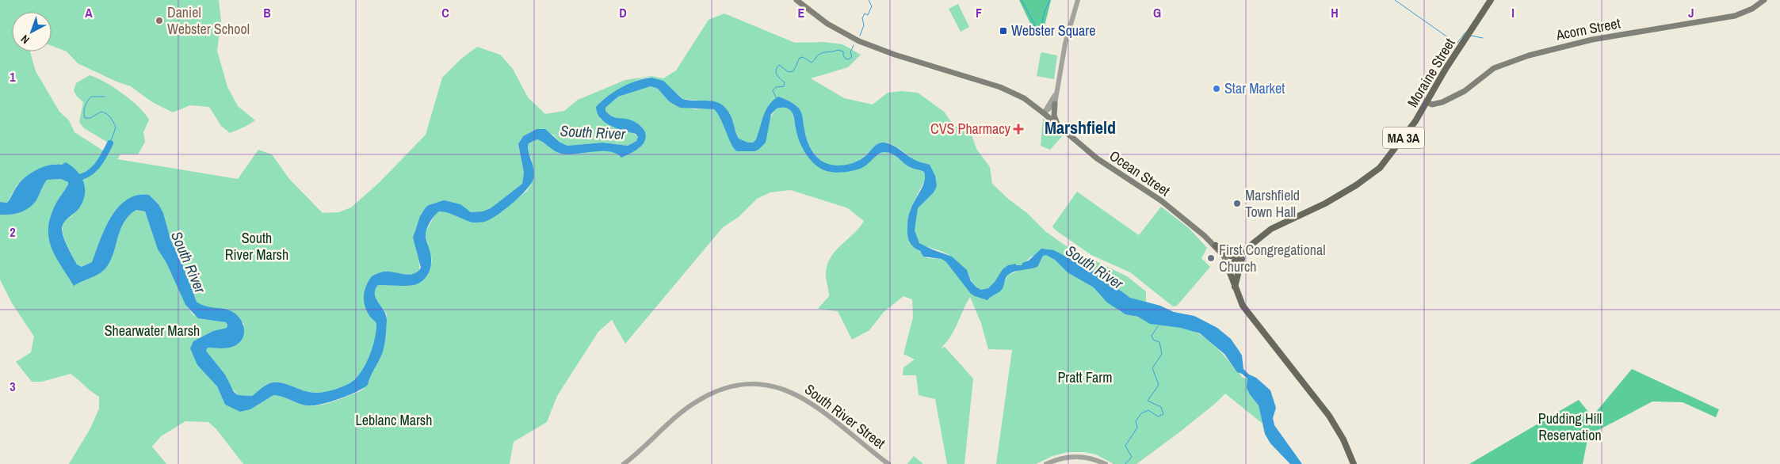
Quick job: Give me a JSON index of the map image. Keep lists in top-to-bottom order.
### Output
{
  "streets": {
    "main road": [
      "Acorn Street",
      "Moraine Street",
      "MA 3A",
      "Ocean Street"
    ],
    "street": ["South River Street"]
  },
  "crossings": [
    ["Acorn Street", "Moraine Street"],
    ["Moraine Street", "MA 3A"],
    ["Moraine Street", "Ocean Street"],
    ["MA 3A", "Ocean Street"]
  ],
  "districts": ["Marshfield"],
  "water": ["South River"],
  "parks": [
    "South River Marsh",
    "Shearwater Marsh",
    "Pratt Farm",
    "Pudding Hill Reservation",
    "Leblanc Marsh"
  ],
  "places": {
    "other": [
      "Daniel Webster School",
      "Star Market",
      "Marshfield Town Hall",
      "First Congregational Church"
    ],
    "transit": ["Webster Square"],
    "health": ["CVS Pharmacy"]
  },
  "north": "bottom left",
  "grid": {
    "columns": [
      "A",
      "B",
      "C",
      "D",
      "E",
      "F",
      "G",
      "H",
      "I",
      "J"
    ],
    "rows": ["1", "2", "3"]
  }
}
